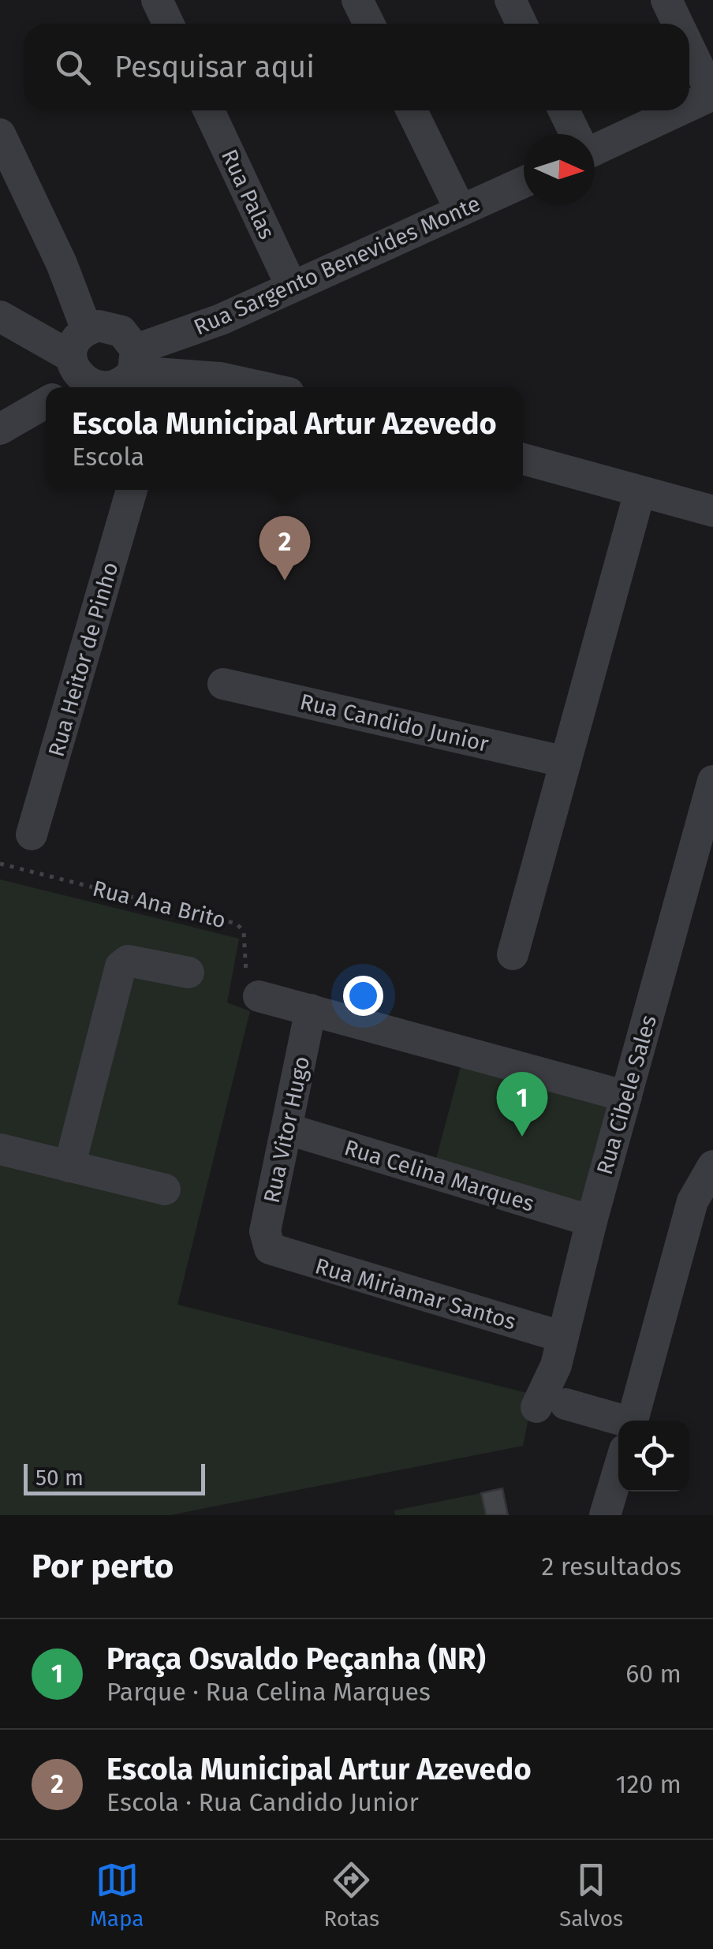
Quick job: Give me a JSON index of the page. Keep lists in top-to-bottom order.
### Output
{
  "streets": {
    "street": [
      "Rua Palas",
      "Rua Sargento Benevides Monte",
      "Rua Heitor de Pinho",
      "Rua Candido Junior",
      "Rua Cibele Sales",
      "Rua Vitor Hugo",
      "Rua Celina Marques",
      "Rua Miriamar Santos"
    ],
    "path": ["Rua Ana Brito"]
  },
  "crossings": [
    ["Rua Palas", "Rua Sargento Benevides Monte"],
    ["Rua Cibele Sales", "Rua Celina Marques"],
    ["Rua Cibele Sales", "Rua Miriamar Santos"],
    ["Rua Vitor Hugo", "Rua Celina Marques"],
    ["Rua Vitor Hugo", "Rua Miriamar Santos"]
  ],
  "scale_bar": "50 m",
  "north": "right",
  "page": {
    "search": "Pesquisar aqui",
    "popup": ["Escola Municipal Artur Azevedo", "Escola"],
    "pins": ["2", "1"],
    "scale": "50 m",
    "heading": ["Por perto", "2 resultados"],
    "list": [
      {
        "mark": "1",
        "name": "Praça Osvaldo Peçanha (NR)",
        "note": "Parque · Rua Celina Marques",
        "value": "60 m"
      },
      {
        "mark": "2",
        "name": "Escola Municipal Artur Azevedo",
        "note": "Escola · Rua Candido Junior",
        "value": "120 m"
      }
    ],
    "nav": ["Mapa", "Rotas", "Salvos"]
  }
}
